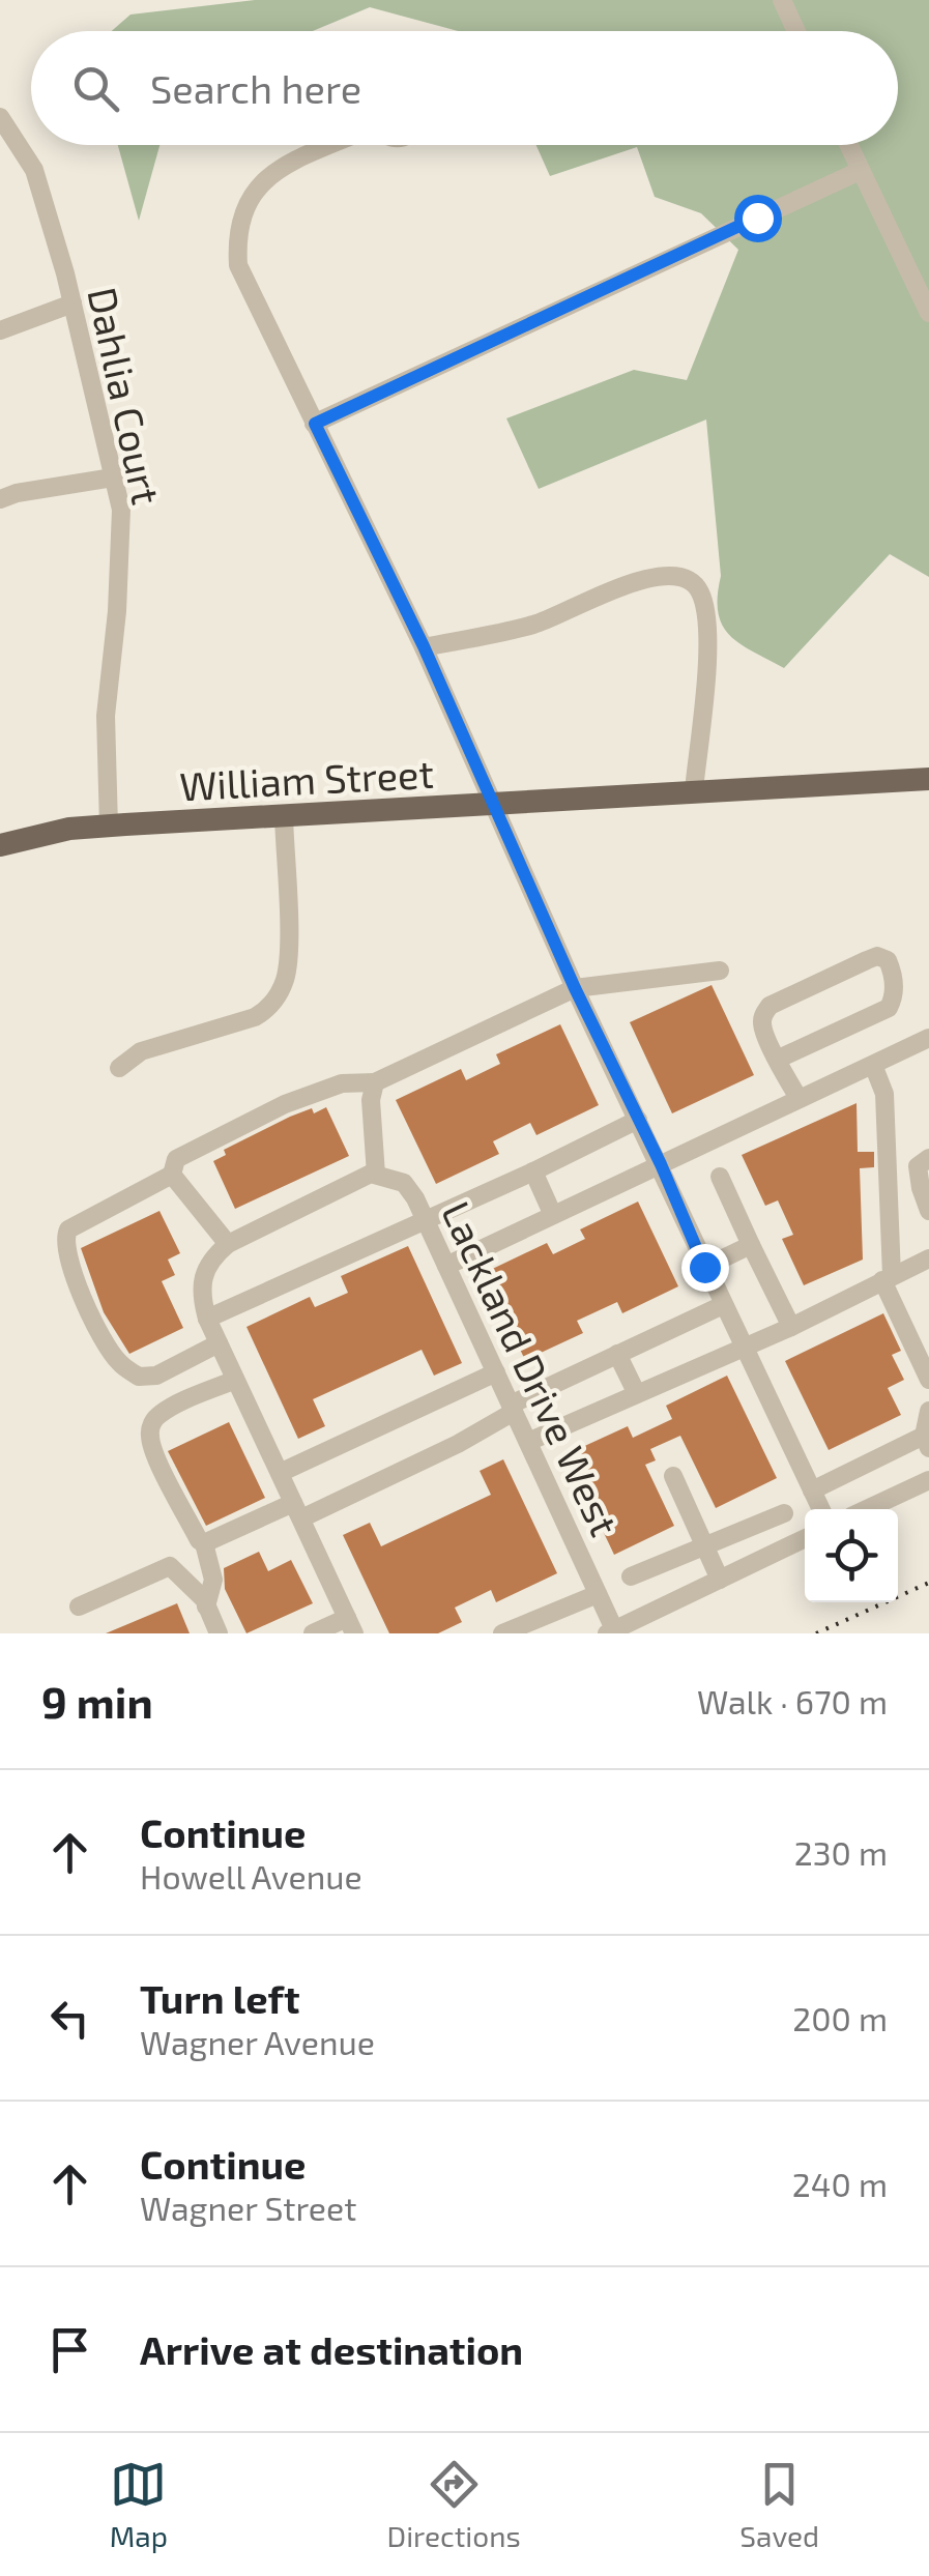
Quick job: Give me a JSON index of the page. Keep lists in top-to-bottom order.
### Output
{
  "streets": {
    "main road": ["William Street"],
    "street": ["Dahlia Court", "Lackland Drive West"]
  },
  "crossings": [
    ["Dahlia Court", "William Street"]
  ],
  "page": {
    "search": "Search here",
    "heading": ["9 min", "Walk · 670 m"],
    "list": [
      ["Continue", "Howell Avenue", "230 m"],
      ["Turn left", "Wagner Avenue", "200 m"],
      ["Continue", "Wagner Street", "240 m"],
      "Arrive at destination"
    ],
    "nav": ["Map", "Directions", "Saved"]
  }
}
